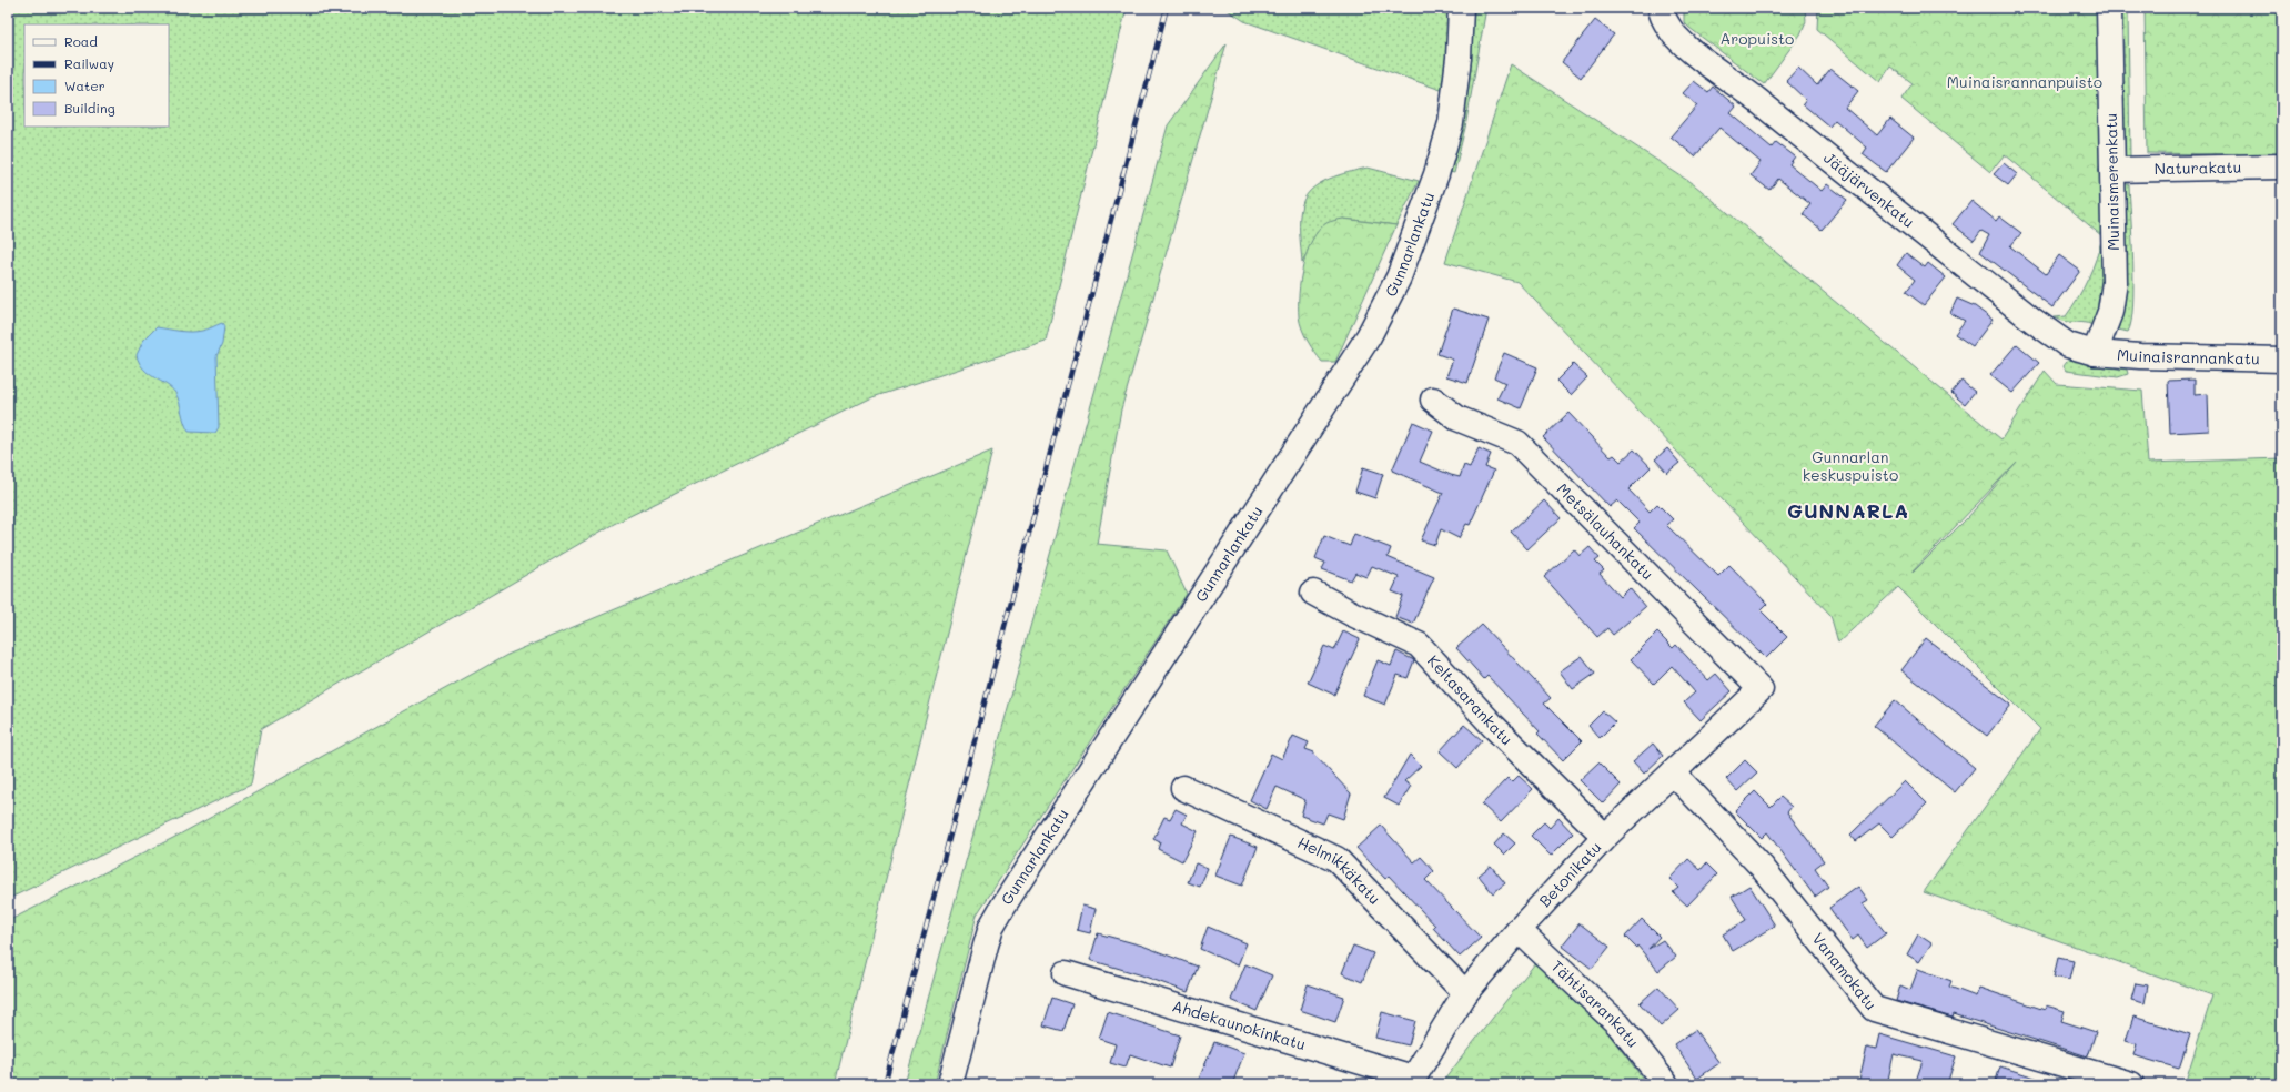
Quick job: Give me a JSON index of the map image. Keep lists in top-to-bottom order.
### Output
{
  "streets": {
    "street": [
      "Naturakatu",
      "Muinaismerenkatu",
      "Jääjärvenkatu",
      "Gunnarlankatu",
      "Muinaisrannankatu",
      "Metsälauhankatu",
      "Keltasarankatu",
      "Helmikkäkatu",
      "Betonikatu",
      "Vanamokatu",
      "Tähtisarankatu",
      "Ahdekaunokinkatu"
    ]
  },
  "crossings": [
    ["Naturakatu", "Muinaismerenkatu"],
    ["Muinaismerenkatu", "Jääjärvenkatu"],
    ["Muinaismerenkatu", "Muinaisrannankatu"],
    ["Jääjärvenkatu", "Muinaisrannankatu"],
    ["Metsälauhankatu", "Betonikatu"],
    ["Keltasarankatu", "Betonikatu"],
    ["Helmikkäkatu", "Betonikatu"],
    ["Betonikatu", "Vanamokatu"],
    ["Betonikatu", "Tähtisarankatu"],
    ["Betonikatu", "Ahdekaunokinkatu"]
  ],
  "districts": ["GUNNARLA"],
  "parks": ["Aropuisto", "Muinaisrannanpuisto", "Gunnarlan keskuspuisto"],
  "legend": [
    "Road",
    "Railway",
    "Water",
    "Building"
  ]
}
